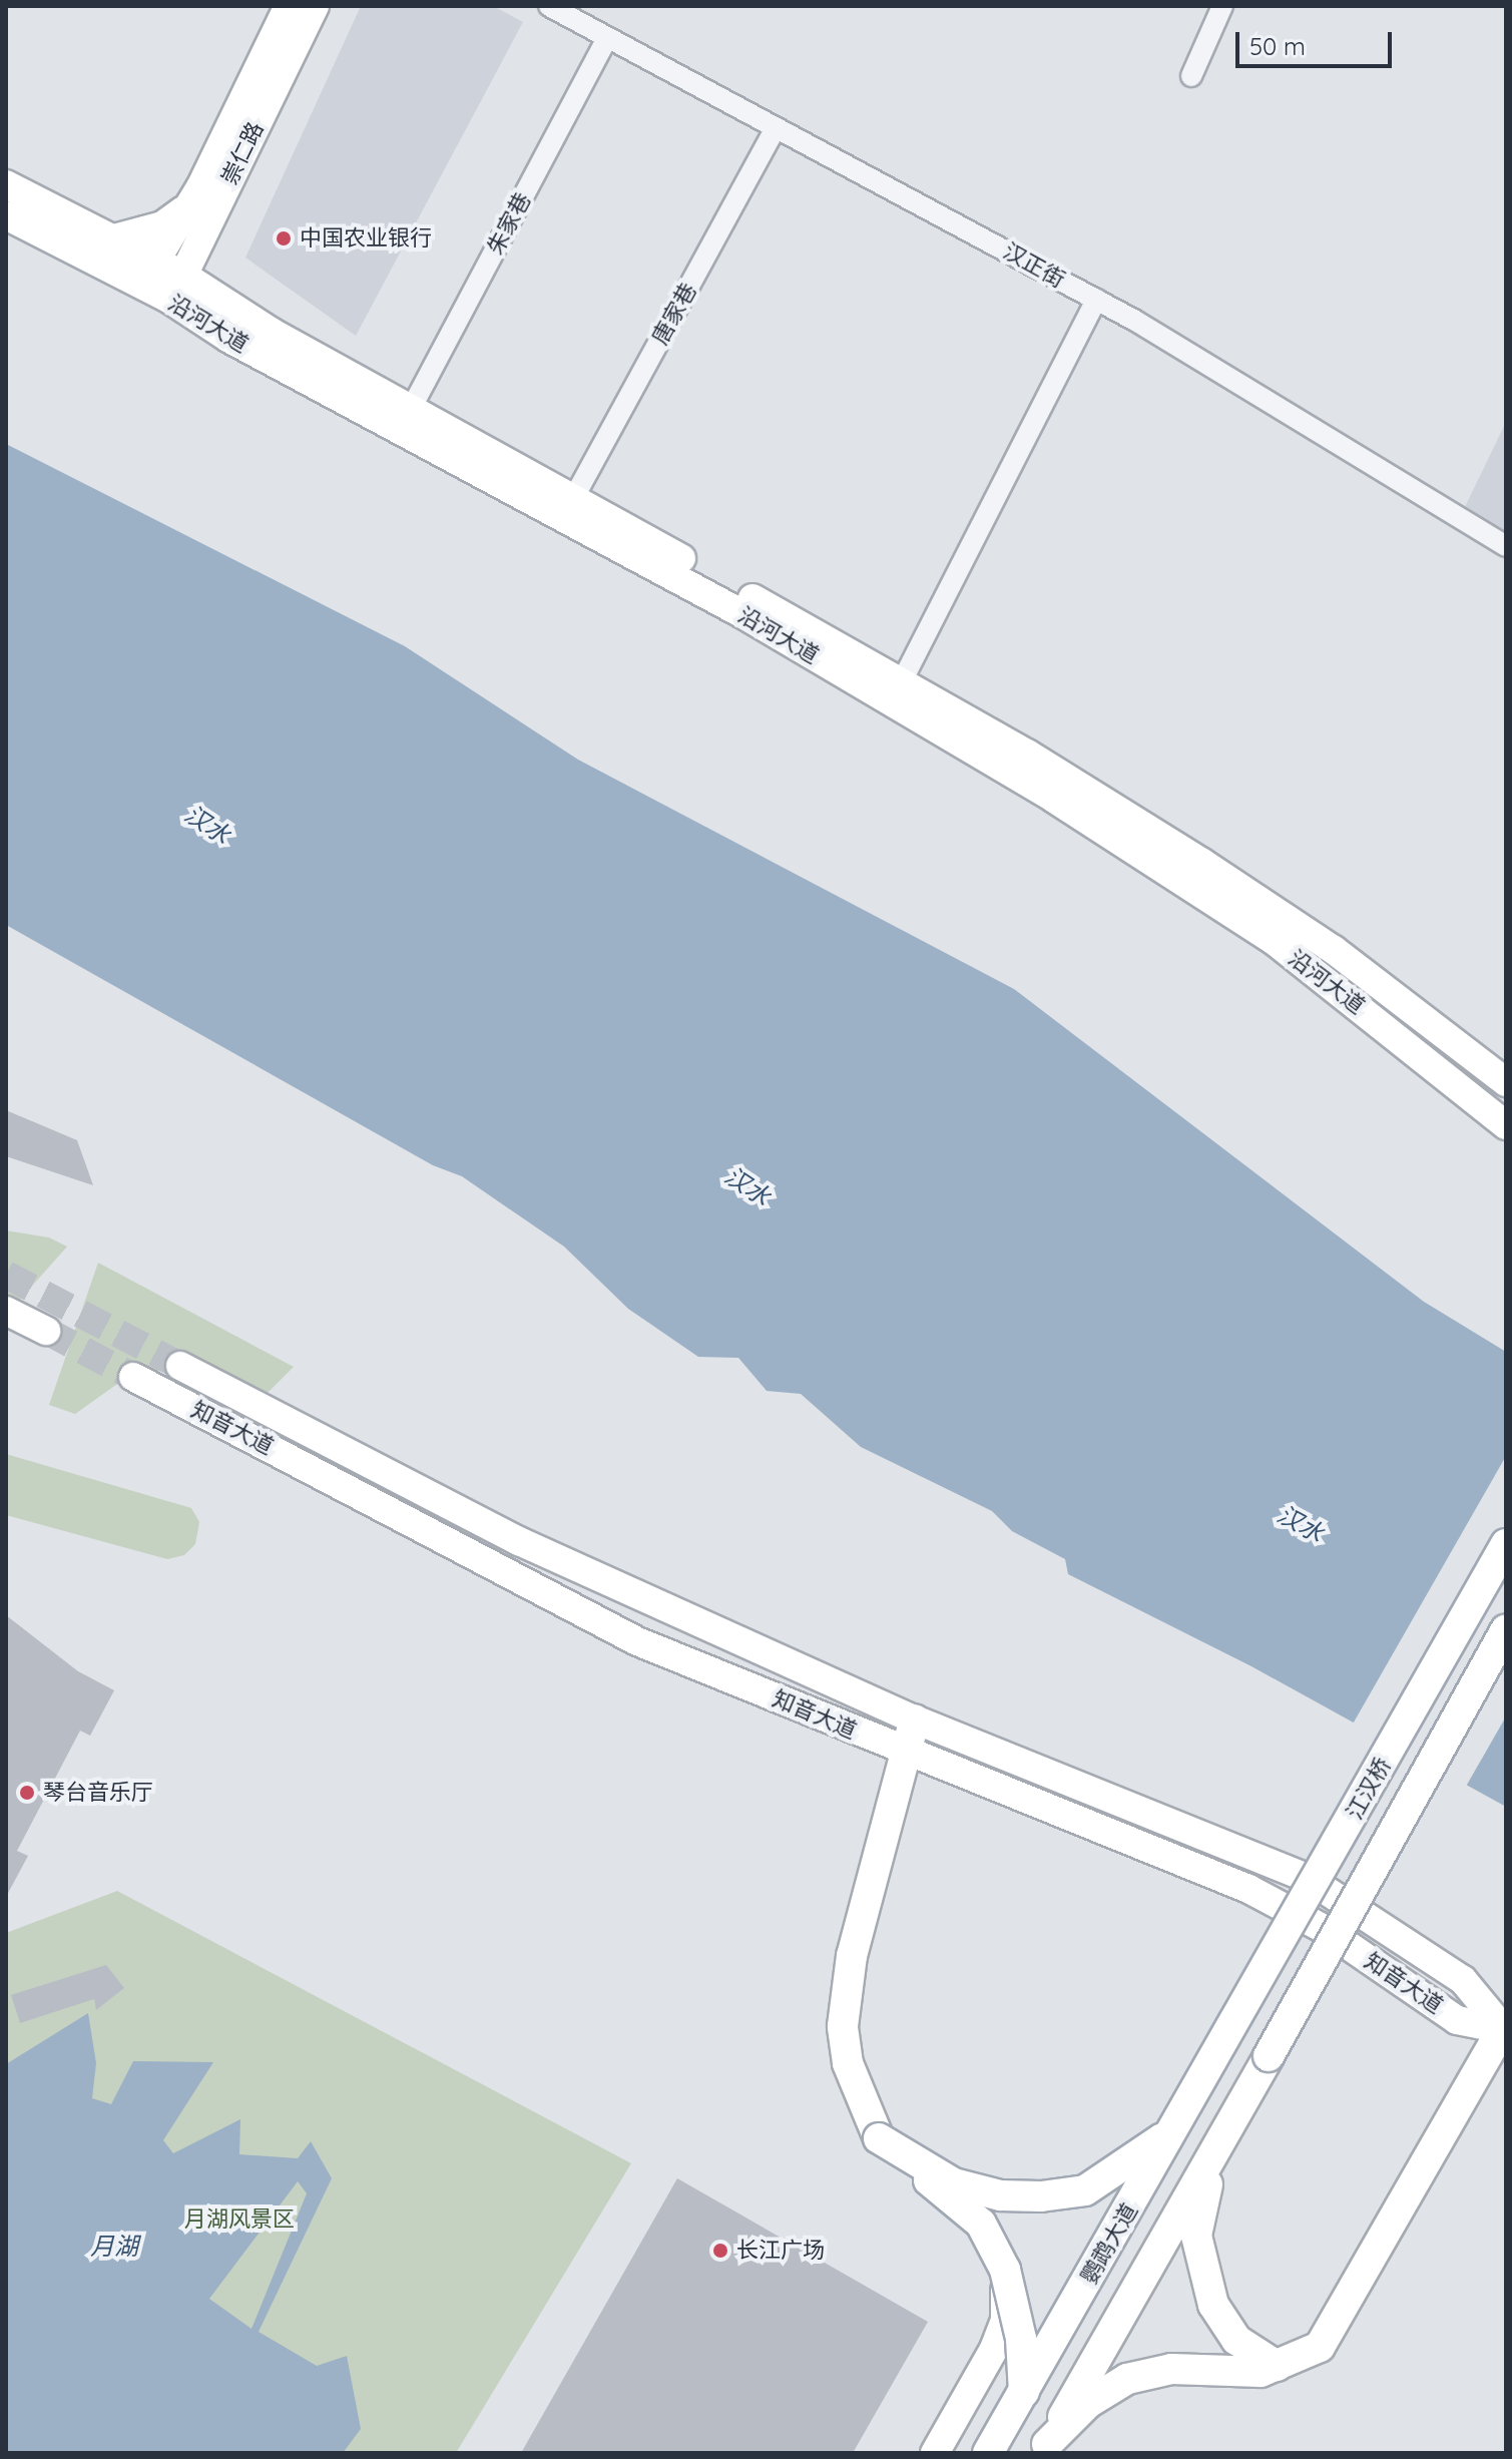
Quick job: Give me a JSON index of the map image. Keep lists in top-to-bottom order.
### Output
{
  "streets": {
    "main road": [
      "崇仁路",
      "沿河大道",
      "知音大道",
      "江汉桥",
      "鹦鹉大道"
    ],
    "street": ["朱家巷", "汉正街", "唐家巷"]
  },
  "crossings": [
    ["崇仁路", "沿河大道"],
    ["朱家巷", "汉正街"],
    ["朱家巷", "沿河大道"],
    ["汉正街", "唐家巷"],
    ["唐家巷", "沿河大道"],
    ["江汉桥", "鹦鹉大道"]
  ],
  "water": ["汉水", "月湖"],
  "parks": ["月湖风景区"],
  "places": ["中国农业银行", "琴台音乐厅", "长江广场"],
  "scale_bar": "50 m"
}
